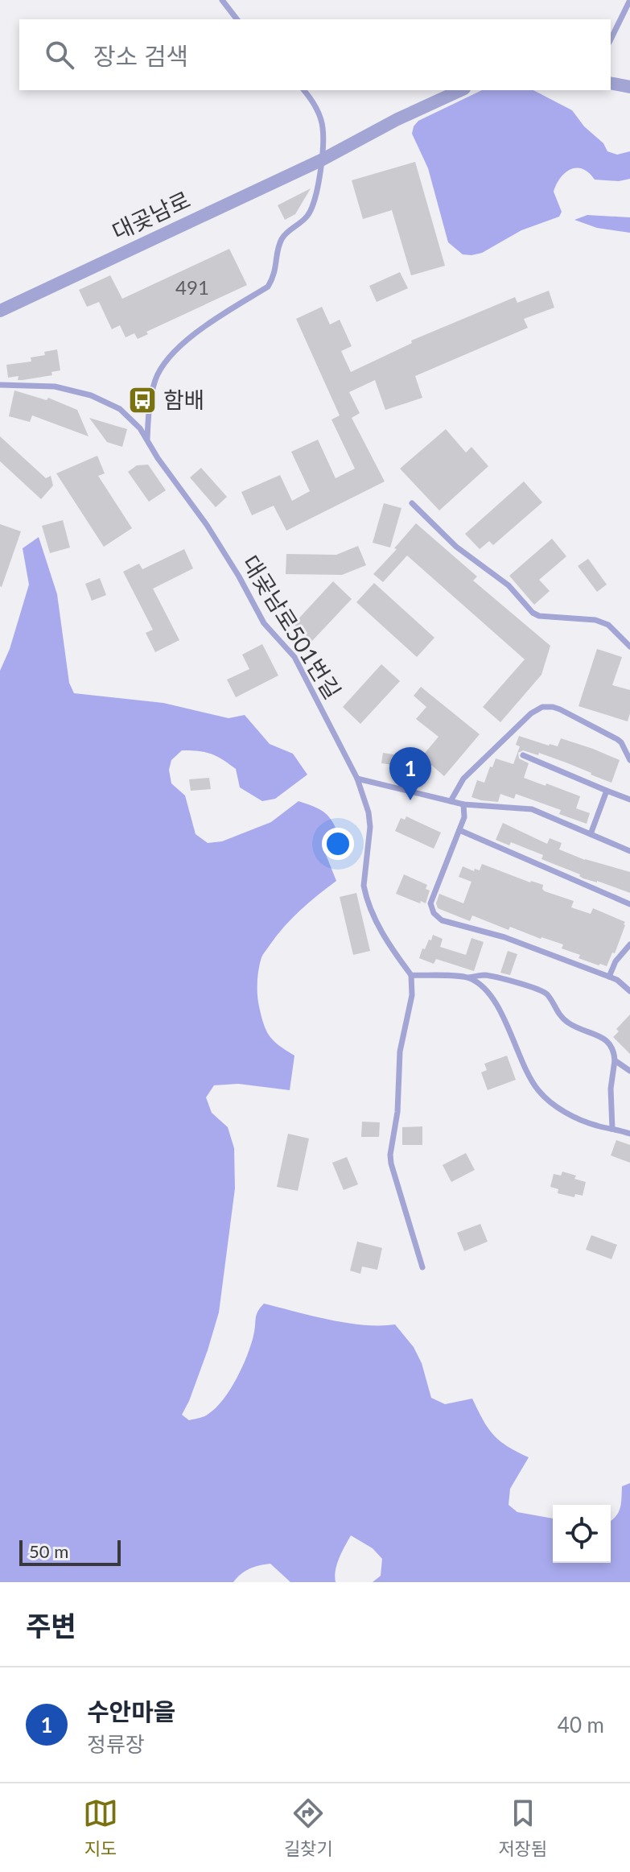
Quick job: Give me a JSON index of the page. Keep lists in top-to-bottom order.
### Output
{
  "streets": {
    "street": ["대곶남로"],
    "lane": ["대곶남로501번길"]
  },
  "places": {
    "bus stop": ["함배"]
  },
  "house_numbers": ["491"],
  "scale_bar": "50 m",
  "page": {
    "search": "장소 검색",
    "pins": "1",
    "scale": "50 m",
    "heading": "주변",
    "list": [
      {
        "mark": "1",
        "name": "수안마을",
        "note": "정류장",
        "value": "40 m"
      }
    ],
    "nav": ["지도", "길찾기", "저장됨"]
  }
}
